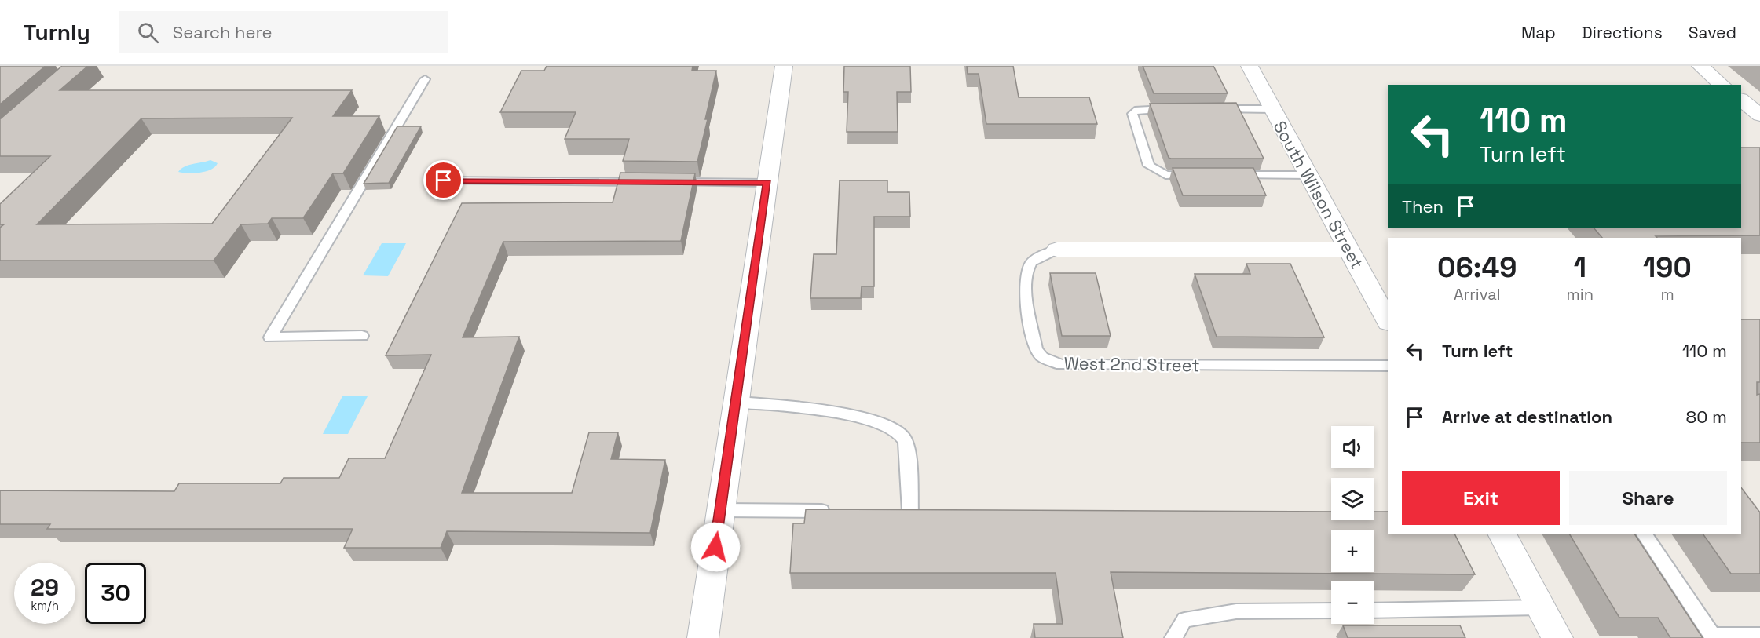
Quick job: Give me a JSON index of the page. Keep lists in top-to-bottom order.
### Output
{
  "streets": {
    "street": ["South Wilson Street", "West 2nd Street"]
  },
  "crossings": [
    ["South Wilson Street", "West 2nd Street"]
  ],
  "page": {
    "header": "Turnly",
    "search": "Search here",
    "nav": ["Map", "Directions", "Saved"],
    "turn": ["110 m", "Turn left"],
    "then": "Then",
    "eta": [
      "06:49",
      "Arrival",
      "1",
      "min",
      "190",
      "m"
    ],
    "list": [
      {
        "name": "Turn left",
        "value": "110 m"
      },
      {
        "name": "Arrive at destination",
        "value": "80 m"
      }
    ],
    "map_buttons": ["+", "−"],
    "buttons": ["Exit", "Share"],
    "speed": "29 km/h",
    "limit": "30"
  }
}
